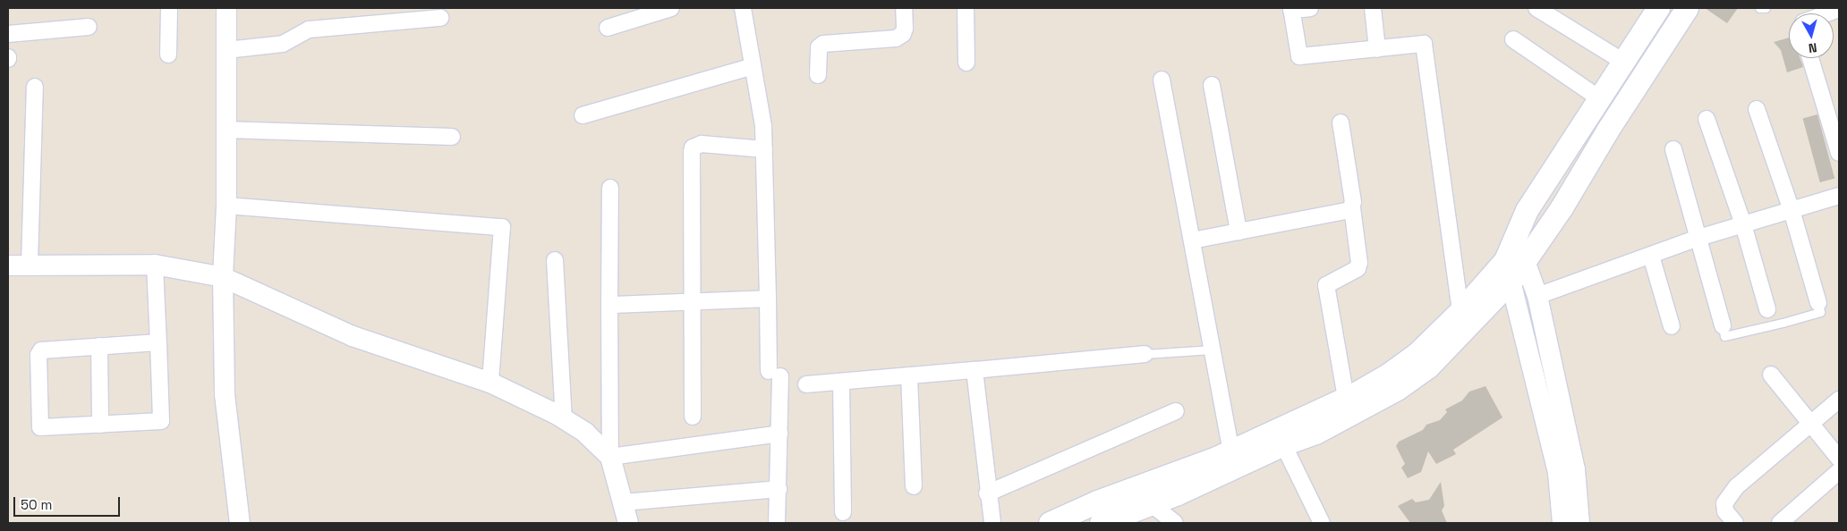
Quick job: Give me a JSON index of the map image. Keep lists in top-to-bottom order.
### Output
{
  "scale_bar": "50 m",
  "north": "bottom"
}
